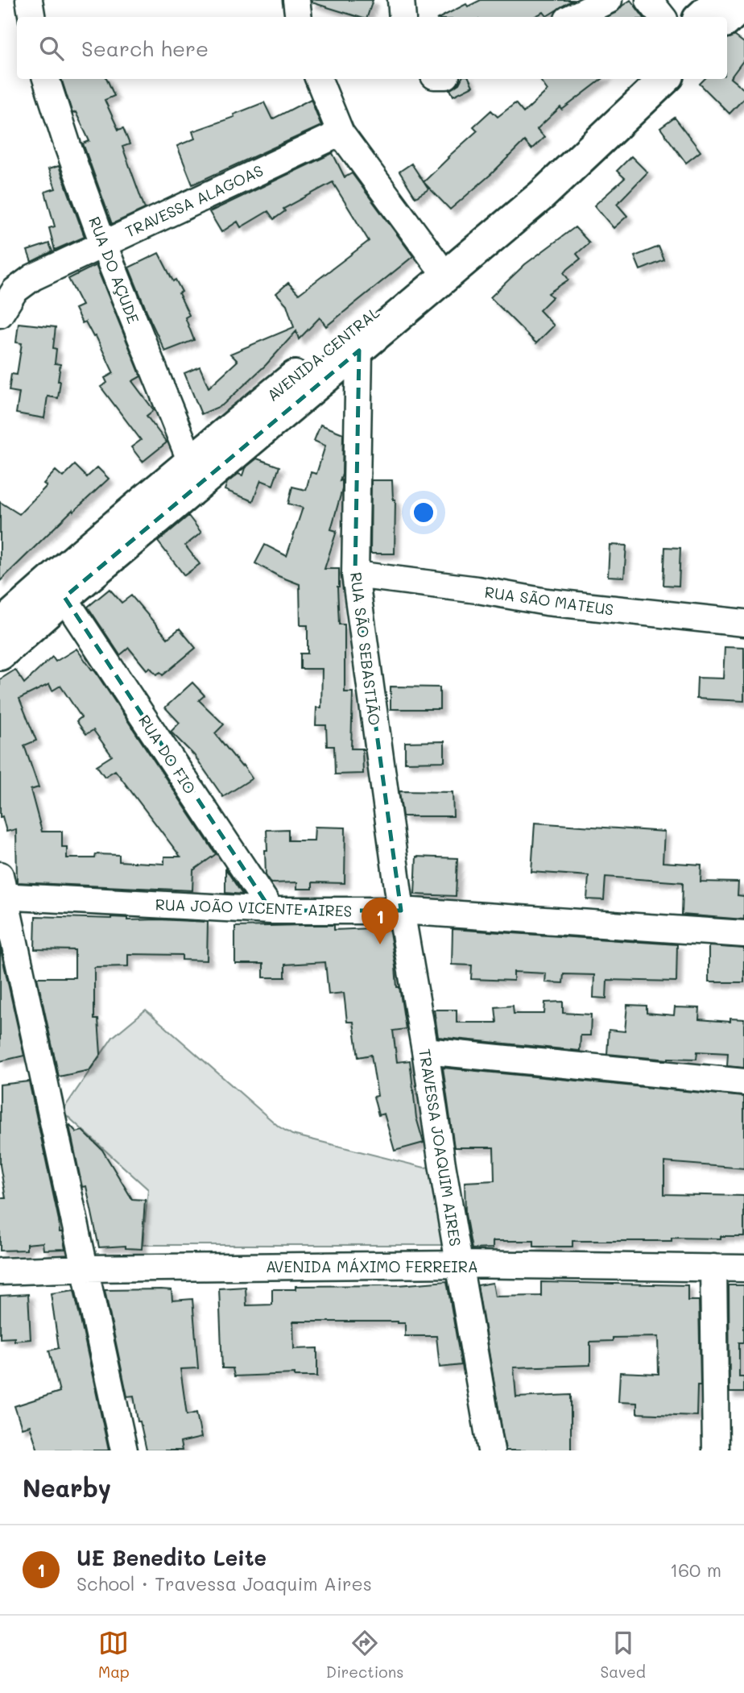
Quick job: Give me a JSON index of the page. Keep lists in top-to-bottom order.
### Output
{
  "streets": {
    "main road": ["AVENIDA CENTRAL"],
    "street": [
      "TRAVESSA ALAGOAS",
      "RUA DO AÇUDE",
      "RUA SÃO MATEUS",
      "RUA SÃO SEBASTIÃO",
      "RUA DO FIO",
      "RUA JOÃO VICENTE AIRES",
      "TRAVESSA JOAQUIM AIRES",
      "AVENIDA MÁXIMO FERREIRA"
    ]
  },
  "crossings": [
    ["TRAVESSA ALAGOAS", "RUA DO AÇUDE"],
    ["RUA DO AÇUDE", "AVENIDA CENTRAL"],
    ["AVENIDA CENTRAL", "RUA DO FIO"],
    ["RUA SÃO MATEUS", "RUA SÃO SEBASTIÃO"],
    ["RUA SÃO SEBASTIÃO", "RUA JOÃO VICENTE AIRES"],
    ["RUA SÃO SEBASTIÃO", "TRAVESSA JOAQUIM AIRES"],
    ["RUA DO FIO", "RUA JOÃO VICENTE AIRES"],
    ["RUA JOÃO VICENTE AIRES", "TRAVESSA JOAQUIM AIRES"],
    ["TRAVESSA JOAQUIM AIRES", "AVENIDA MÁXIMO FERREIRA"]
  ],
  "page": {
    "search": "Search here",
    "pins": "1",
    "heading": "Nearby",
    "list": [
      {
        "mark": "1",
        "name": "UE Benedito Leite",
        "note": "School · Travessa Joaquim Aires",
        "value": "160 m"
      }
    ],
    "nav": ["Map", "Directions", "Saved"]
  }
}
